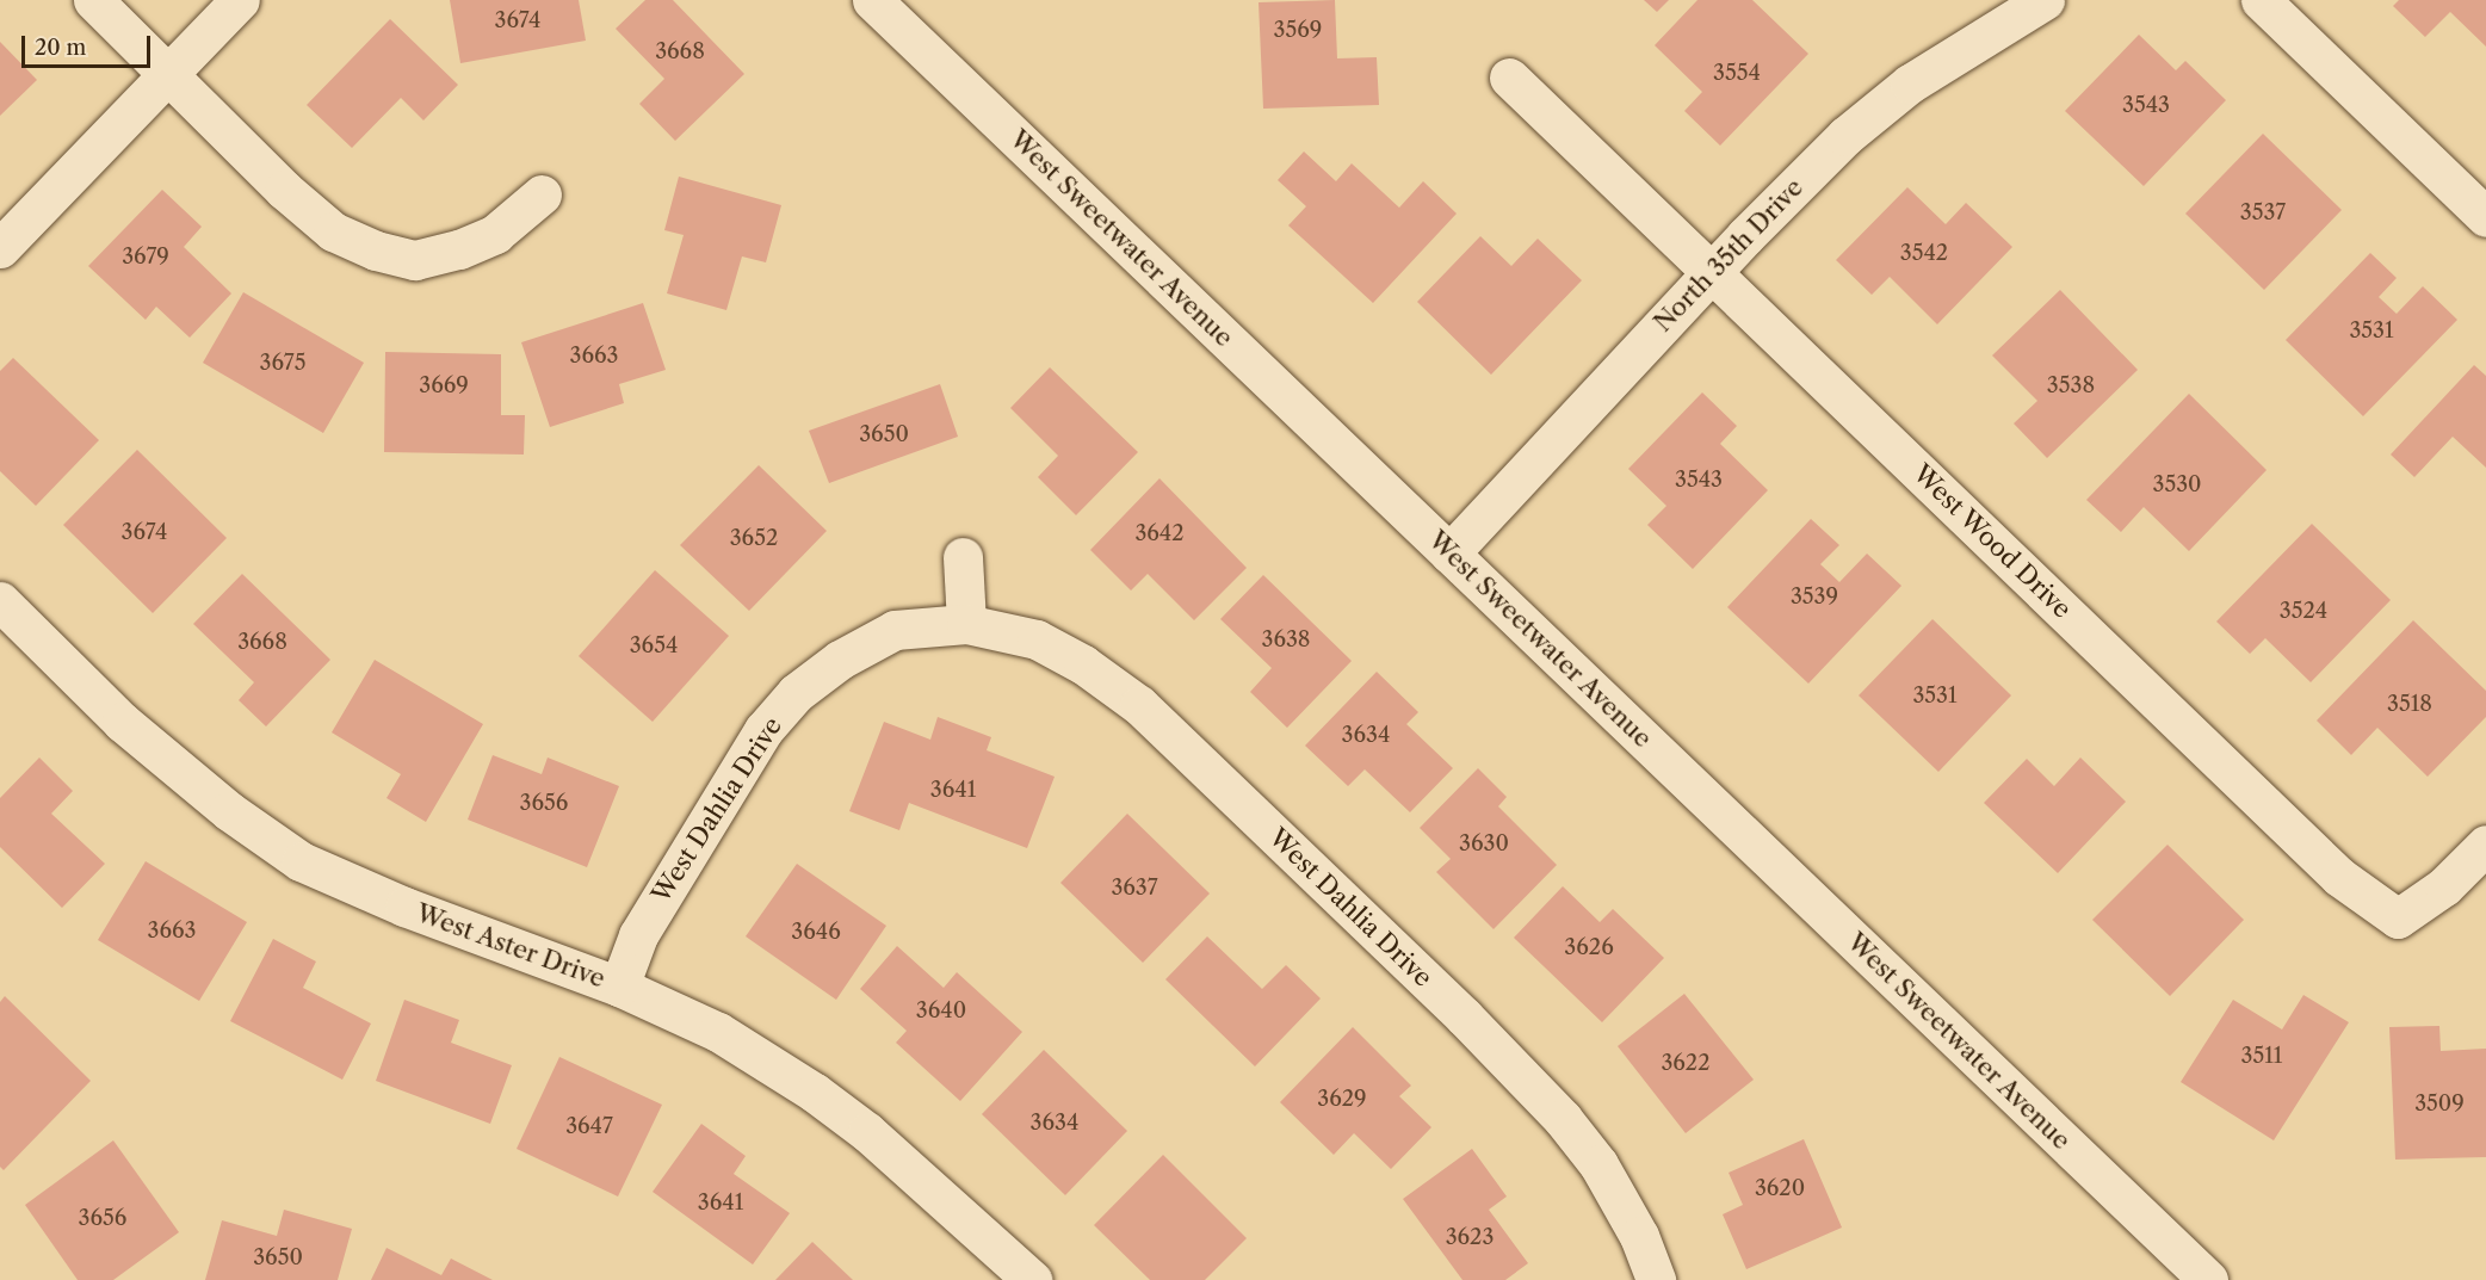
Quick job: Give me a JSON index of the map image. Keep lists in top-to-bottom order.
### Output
{
  "streets": {
    "street": [
      "West Sweetwater Avenue",
      "North 35th Drive",
      "West Wood Drive",
      "West Dahlia Drive",
      "West Aster Drive"
    ]
  },
  "crossings": [
    ["West Sweetwater Avenue", "North 35th Drive"],
    ["North 35th Drive", "West Wood Drive"],
    ["West Dahlia Drive", "West Aster Drive"]
  ],
  "house_numbers": [
    "3674",
    "3569",
    "3668",
    "3554",
    "3543",
    "3537",
    "3542",
    "3679",
    "3531",
    "3663",
    "3675",
    "3669",
    "3538",
    "3650",
    "3543",
    "3530",
    "3674",
    "3642",
    "3652",
    "3539",
    "3524",
    "3638",
    "3668",
    "3654",
    "3531",
    "3518",
    "3634",
    "3641",
    "3656",
    "3630",
    "3637",
    "3663",
    "3646",
    "3626",
    "3640",
    "3511",
    "3622",
    "3629",
    "3509",
    "3634",
    "3647",
    "3620",
    "3641",
    "3656",
    "3623",
    "3650"
  ],
  "scale_bar": "20 m"
}
